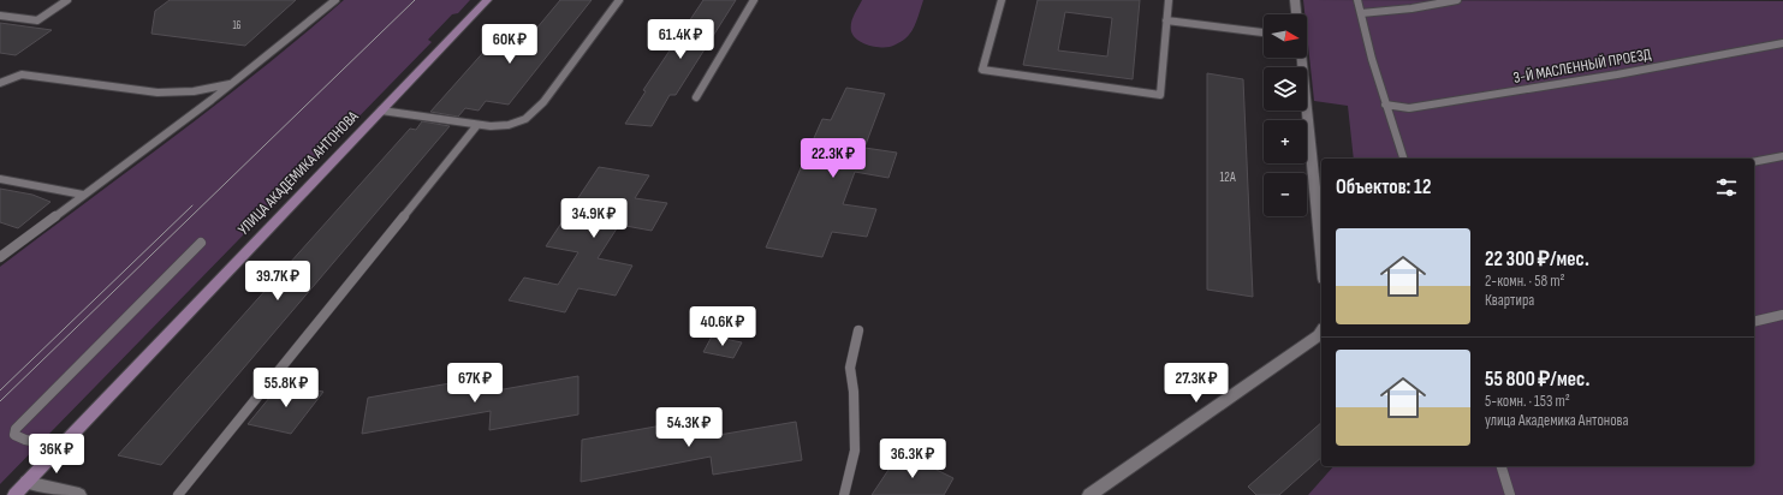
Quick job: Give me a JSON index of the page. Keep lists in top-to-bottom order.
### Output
{
  "streets": {
    "main road": ["УЛИЦА АКАДЕМИКА АНТОНОВА"],
    "lane": ["3-Й МАСЛЕННЫЙ ПРОЕЗД"]
  },
  "house_numbers": ["16", "12А"],
  "north": "right",
  "page": {
    "map_buttons": ["+", "−"],
    "price": [
      "61.4K ₽",
      "60K ₽",
      "22.3K ₽",
      "34.9K ₽",
      "39.7K ₽",
      "40.6K ₽",
      "67K ₽",
      "27.3K ₽",
      "55.8K ₽",
      "54.3K ₽",
      "36K ₽",
      "36.3K ₽"
    ],
    "heading": "Объектов: 12",
    "list": [
      {
        "name": "22 300 ₽/мес.",
        "note": "2-комн. · 58 m² · Квартира"
      },
      {
        "name": "55 800 ₽/мес.",
        "note": "5-комн. · 153 m² · улица Академика Антонова"
      }
    ]
  }
}
